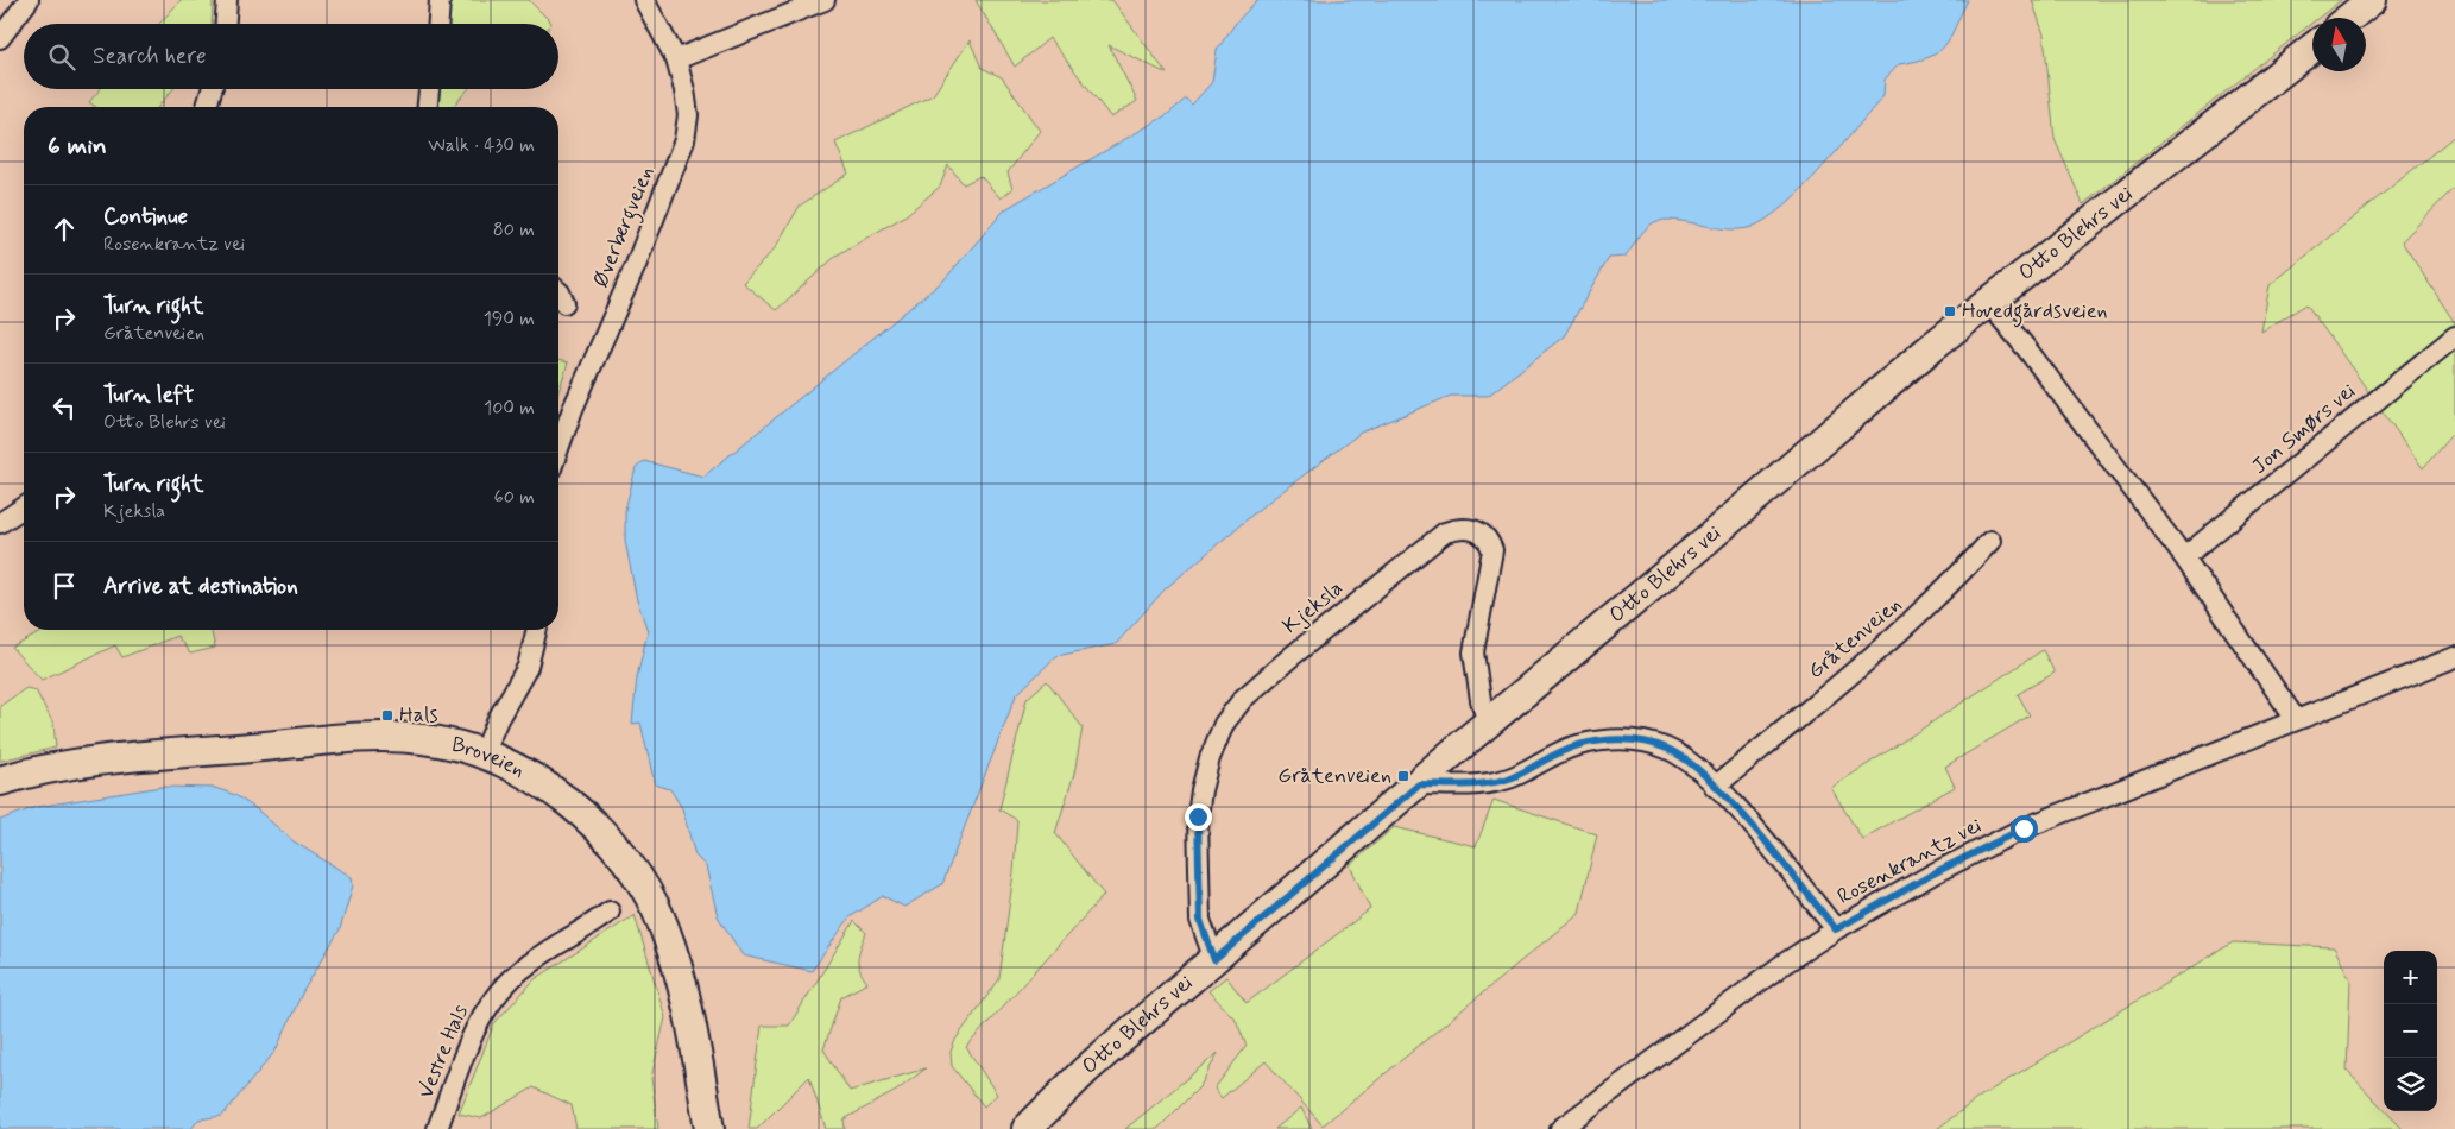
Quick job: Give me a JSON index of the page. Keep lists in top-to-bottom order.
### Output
{
  "streets": {
    "street": [
      "Øverbergveien",
      "Otto Blehrs vei",
      "Jon Smørs vei",
      "Kjeksla",
      "Gråtenveien",
      "Broveien",
      "Rosenkrantz vei",
      "Vestre Hals"
    ]
  },
  "crossings": [
    ["Otto Blehrs vei", "Kjeksla"]
  ],
  "places": {
    "transit": ["Hovedgårdsveien", "Hals", "Gråtenveien"]
  },
  "north": "top",
  "page": {
    "search": "Search here",
    "heading": ["6 min", "Walk · 430 m"],
    "list": [
      ["Continue", "Rosenkrantz vei", "80 m"],
      ["Turn right", "Gråtenveien", "190 m"],
      ["Turn left", "Otto Blehrs vei", "100 m"],
      ["Turn right", "Kjeksla", "60 m"],
      "Arrive at destination"
    ],
    "map_buttons": ["+", "−"]
  }
}
